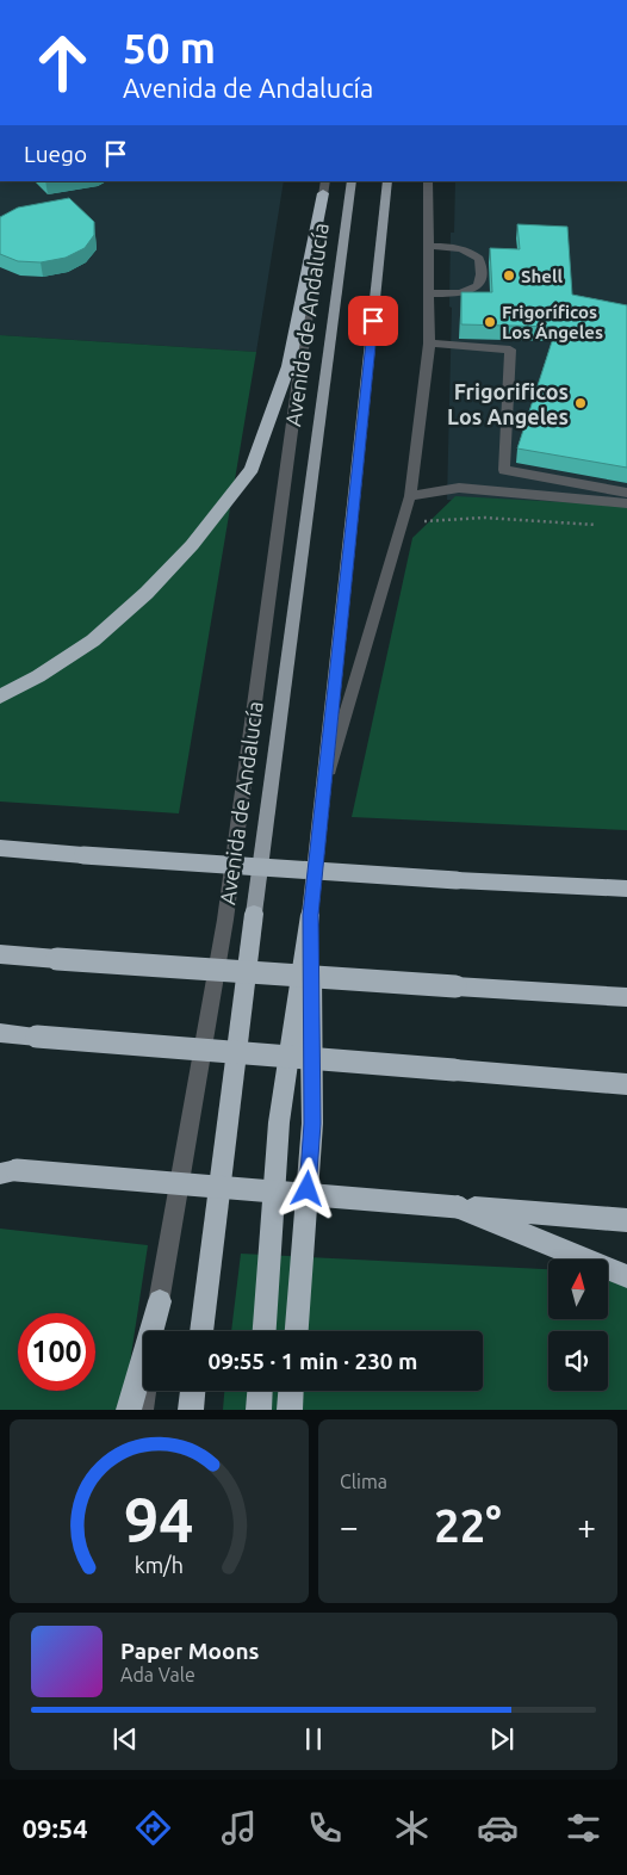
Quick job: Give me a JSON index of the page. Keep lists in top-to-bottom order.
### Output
{
  "streets": {
    "main road": ["Avenida de Andalucía"]
  },
  "places": ["Shell", "Frigoríficos Los Ángeles", "Frigorificos Los Angeles"],
  "north": "top",
  "page": {
    "turn": ["50 m", "Avenida de Andalucía"],
    "then": "Luego",
    "limit": "100",
    "trip": "09:55 · 1 min · 230 m",
    "tile": "Clima",
    "heat": ["−", "22°", "+"],
    "song": ["Paper Moons", "Ada Vale"],
    "tabs": "09:54",
    "gauge": ["94", "km/h"]
  }
}
